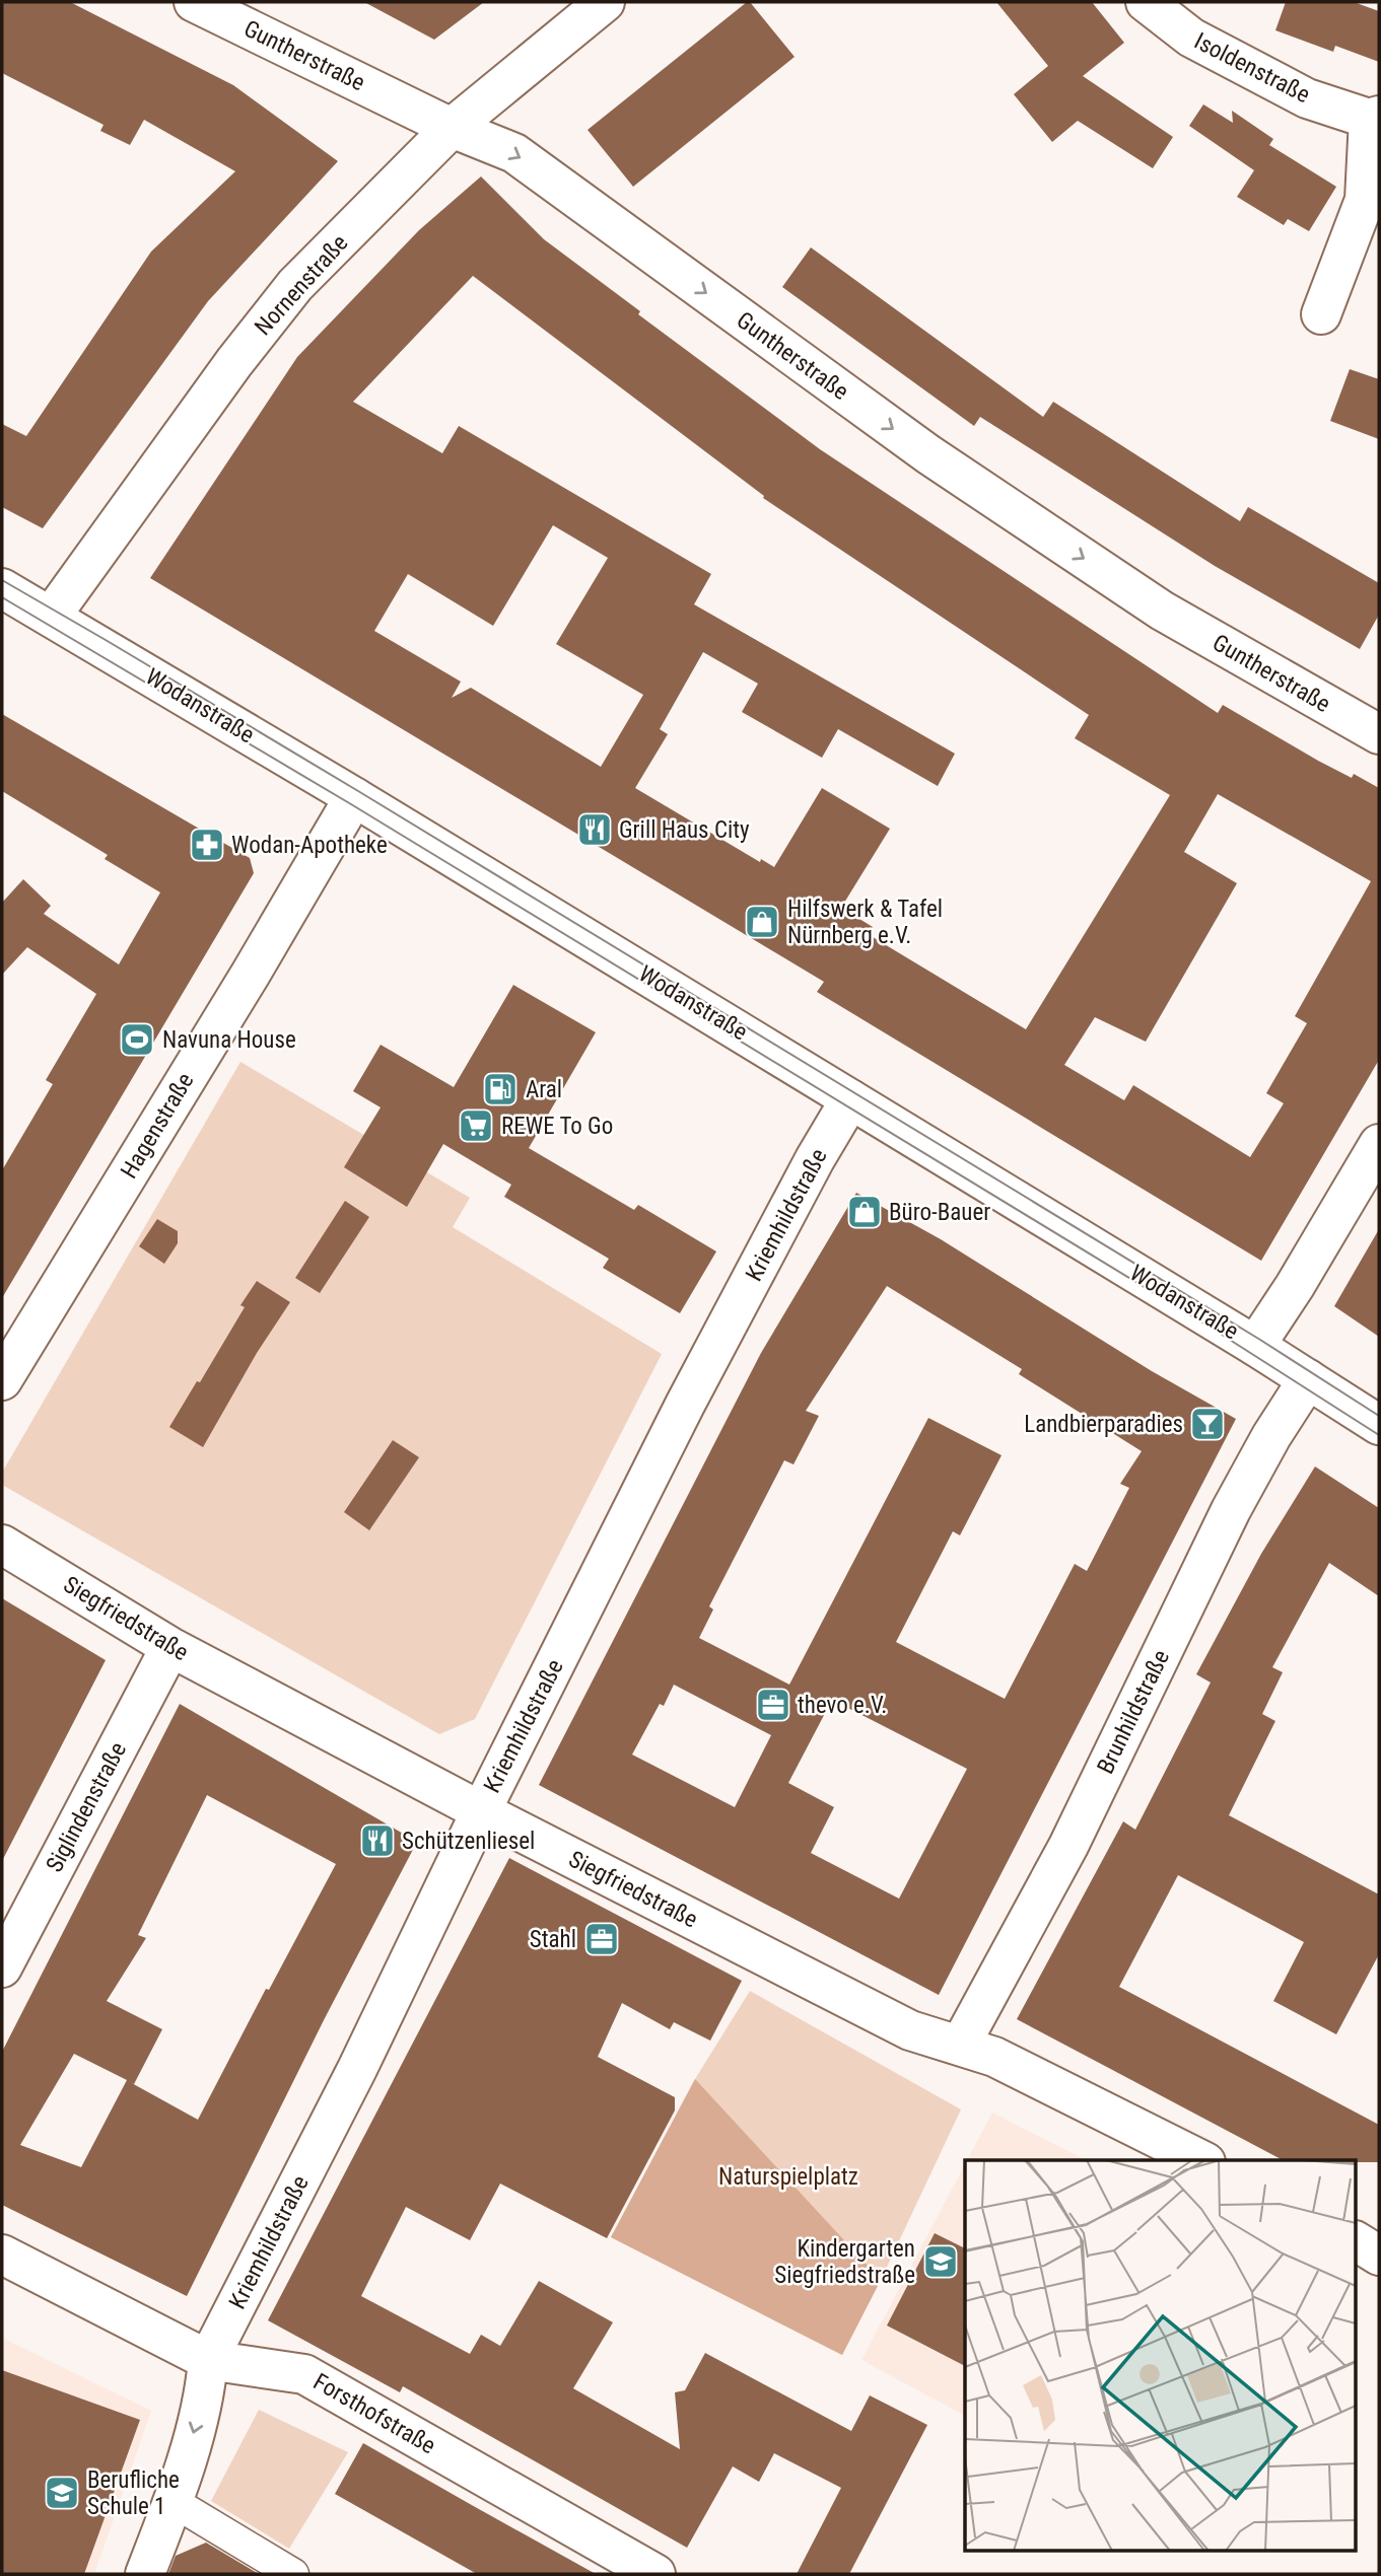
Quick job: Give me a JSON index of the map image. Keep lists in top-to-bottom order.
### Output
{
  "streets": {
    "street": [
      "Guntherstraße",
      "Isoldenstraße",
      "Nornenstraße",
      "Wodanstraße",
      "Hagenstraße",
      "Kriemhildstraße",
      "Siegfriedstraße",
      "Brunhildstraße",
      "Siglindenstraße",
      "Forsthofstraße"
    ]
  },
  "crossings": [
    ["Guntherstraße", "Nornenstraße"],
    ["Nornenstraße", "Wodanstraße"],
    ["Wodanstraße", "Hagenstraße"],
    ["Wodanstraße", "Kriemhildstraße"],
    ["Wodanstraße", "Brunhildstraße"],
    ["Kriemhildstraße", "Siegfriedstraße"],
    ["Kriemhildstraße", "Forsthofstraße"],
    ["Siegfriedstraße", "Brunhildstraße"],
    ["Siegfriedstraße", "Siglindenstraße"]
  ],
  "one_way": ["Guntherstraße"],
  "parks": ["Naturspielplatz"],
  "places": {
    "restaurant": ["Grill Haus City", "Schützenliesel"],
    "pharmacy": ["Wodan-Apotheke"],
    "shop": ["Hilfswerk & Tafel Nürnberg e.V.", "Büro-Bauer"],
    "sports": ["Navuna House"],
    "fuel station": ["Aral"],
    "supermarket": ["REWE To Go"],
    "bar": ["Landbierparadies"],
    "office": ["thevo e.V.", "Stahl"],
    "school or university": ["Kindergarten Siegfriedstraße", "Berufliche Schule 1"]
  }
}
